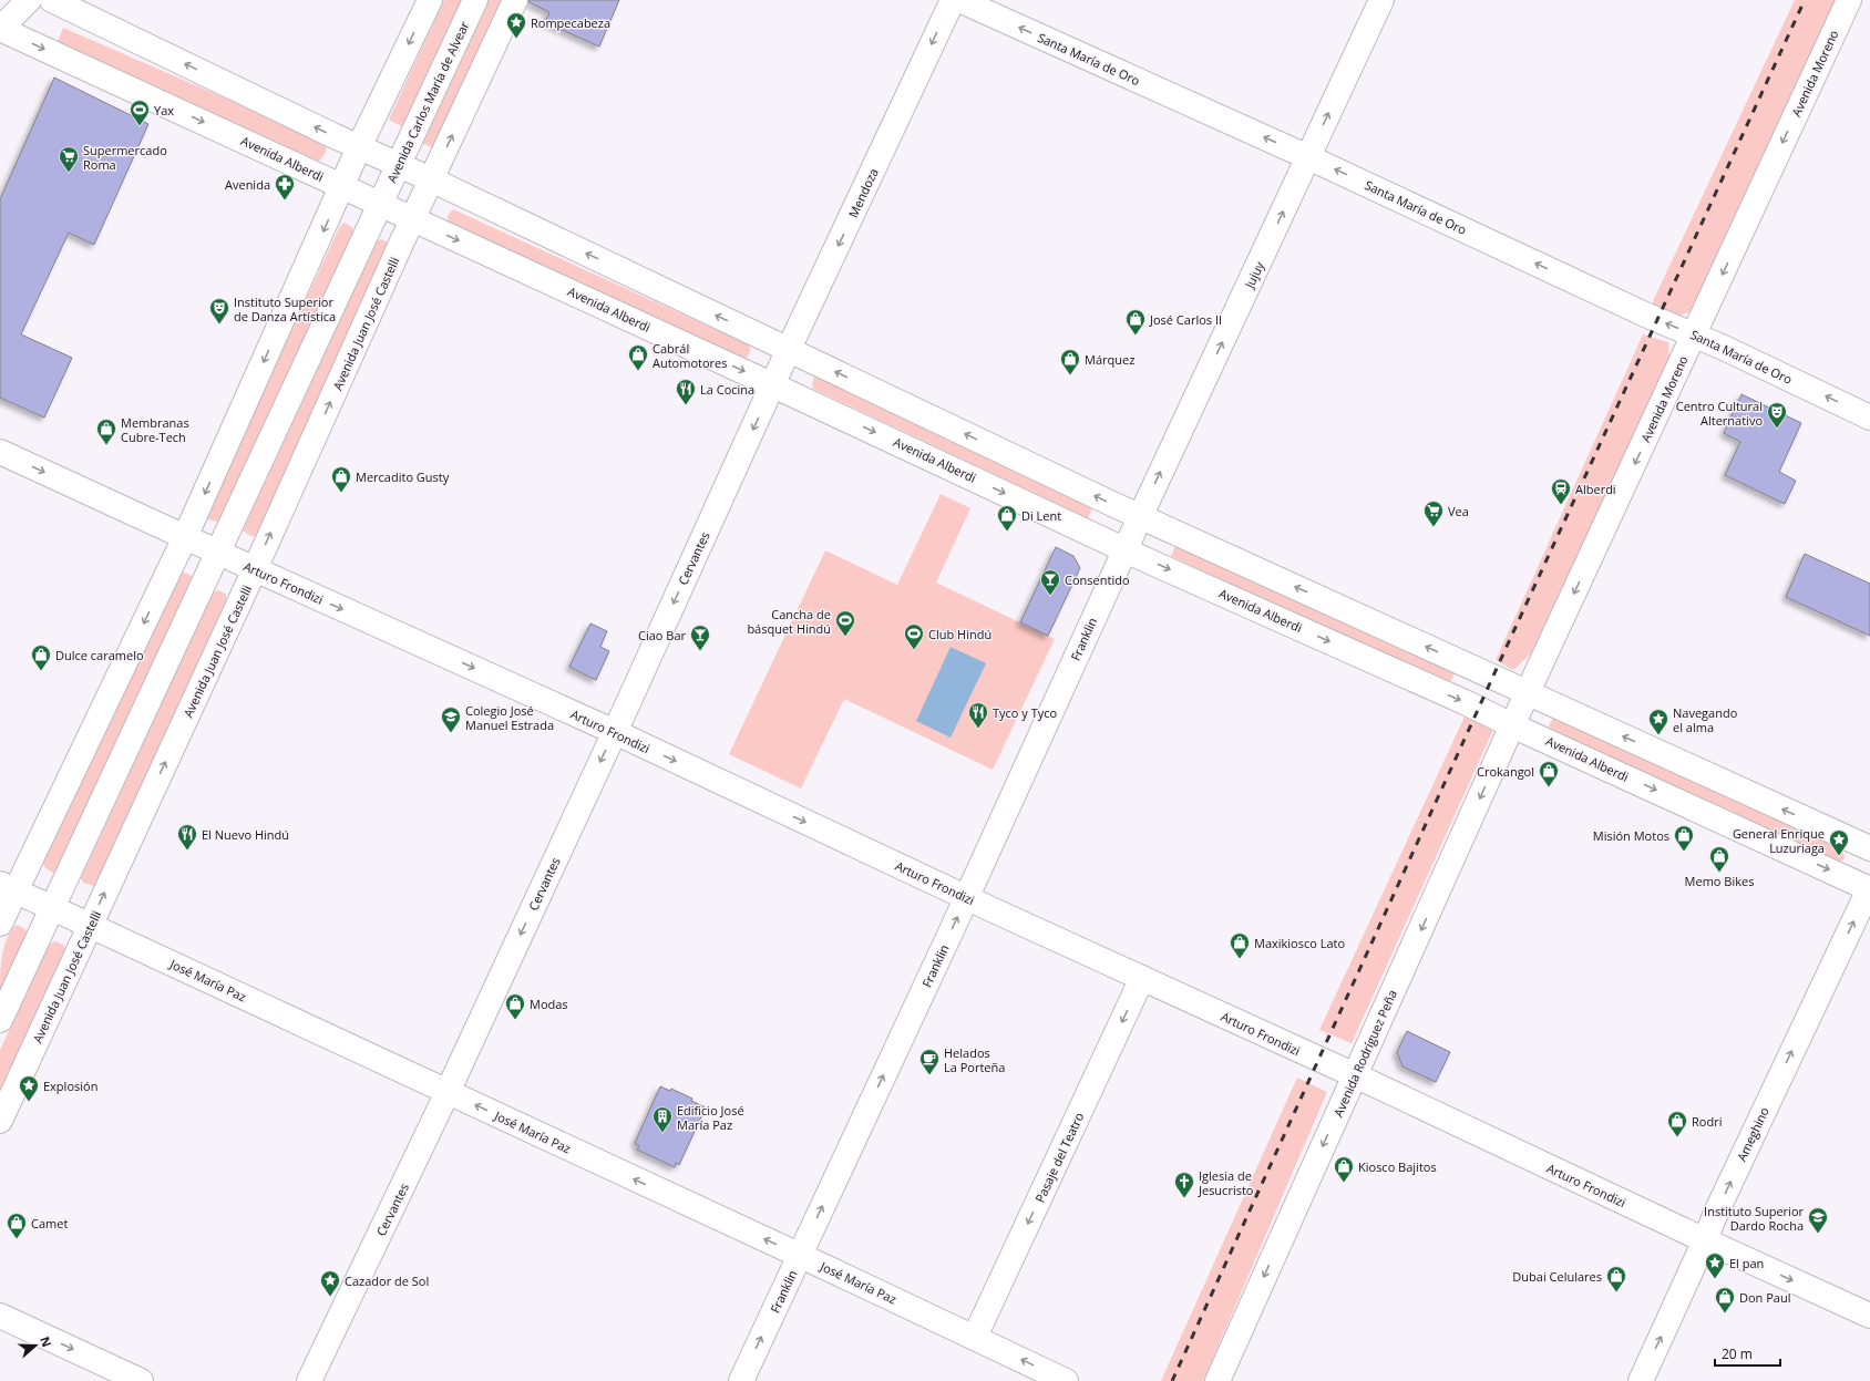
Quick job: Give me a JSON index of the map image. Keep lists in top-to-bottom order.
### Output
{
  "streets": {
    "street": [
      "Santa María de Oro",
      "Avenida Moreno",
      "Avenida Carlos María de Alvear",
      "Avenida Alberdi",
      "Mendoza",
      "Jujuy",
      "Avenida Juan José Castelli",
      "Cervantes",
      "Arturo Frondizi",
      "Franklin",
      "José María Paz",
      "Avenida Rodríguez Peña",
      "Ameghino",
      "Pasaje del Teatro"
    ]
  },
  "crossings": [
    ["Santa María de Oro", "Avenida Moreno"],
    ["Santa María de Oro", "Jujuy"],
    ["Avenida Moreno", "Avenida Alberdi"],
    ["Avenida Moreno", "Avenida Rodríguez Peña"],
    ["Avenida Carlos María de Alvear", "Avenida Alberdi"],
    ["Avenida Alberdi", "Mendoza"],
    ["Avenida Alberdi", "Jujuy"],
    ["Avenida Alberdi", "Avenida Juan José Castelli"],
    ["Avenida Alberdi", "Cervantes"],
    ["Avenida Alberdi", "Franklin"],
    ["Avenida Alberdi", "Avenida Rodríguez Peña"],
    ["Avenida Alberdi", "Ameghino"],
    ["Mendoza", "Cervantes"],
    ["Jujuy", "Franklin"],
    ["Avenida Juan José Castelli", "Arturo Frondizi"],
    ["Avenida Juan José Castelli", "José María Paz"],
    ["Cervantes", "Arturo Frondizi"],
    ["Cervantes", "José María Paz"],
    ["Arturo Frondizi", "Franklin"],
    ["Arturo Frondizi", "Avenida Rodríguez Peña"],
    ["Arturo Frondizi", "Ameghino"],
    ["Arturo Frondizi", "Pasaje del Teatro"],
    ["Franklin", "José María Paz"],
    ["José María Paz", "Pasaje del Teatro"]
  ],
  "one_way": [
    "Santa María de Oro",
    "Avenida Moreno",
    "Mendoza",
    "Jujuy",
    "Cervantes",
    "Arturo Frondizi",
    "Franklin",
    "José María Paz",
    "Avenida Rodríguez Peña",
    "Ameghino",
    "Pasaje del Teatro"
  ],
  "places": {
    "place": [
      "Rompecabeza",
      "Navegando el alma",
      "General Enrique Luzuriaga",
      "Explosión",
      "El pan",
      "Cazador de Sol"
    ],
    "sports": ["Yax", "Cancha de básquet Hindú", "Club Hindú"],
    "supermarket": ["Supermercado Roma", "Vea"],
    "pharmacy": ["Avenida"],
    "theatre": ["Instituto Superior de Danza Artística", "Centro Cultural Alternativo"],
    "shop": [
      "José Carlos II",
      "Cabrál Automotores",
      "Márquez",
      "Membranas Cubre-Tech",
      "Mercadito Gusty",
      "Di Lent",
      "Dulce caramelo",
      "Crokangol",
      "Misión Motos",
      "Memo Bikes",
      "Maxikiosco Lato",
      "Modas",
      "Rodri",
      "Kiosco Bajitos",
      "Camet",
      "Dubai Celulares",
      "Don Paul"
    ],
    "restaurant": ["La Cocina", "Tyco y Tyco", "El Nuevo Hindú"],
    "station": ["Alberdi"],
    "bar": ["Consentido", "Ciao Bar"],
    "school or university": ["Colegio José Manuel Estrada", "Instituto Superior Dardo Rocha"],
    "cafe": ["Helados La Porteña"],
    "building": ["Edificio José María Paz"],
    "church": ["Iglesia de Jesucristo"]
  },
  "scale_bar": "20 m",
  "north": "right"
}
